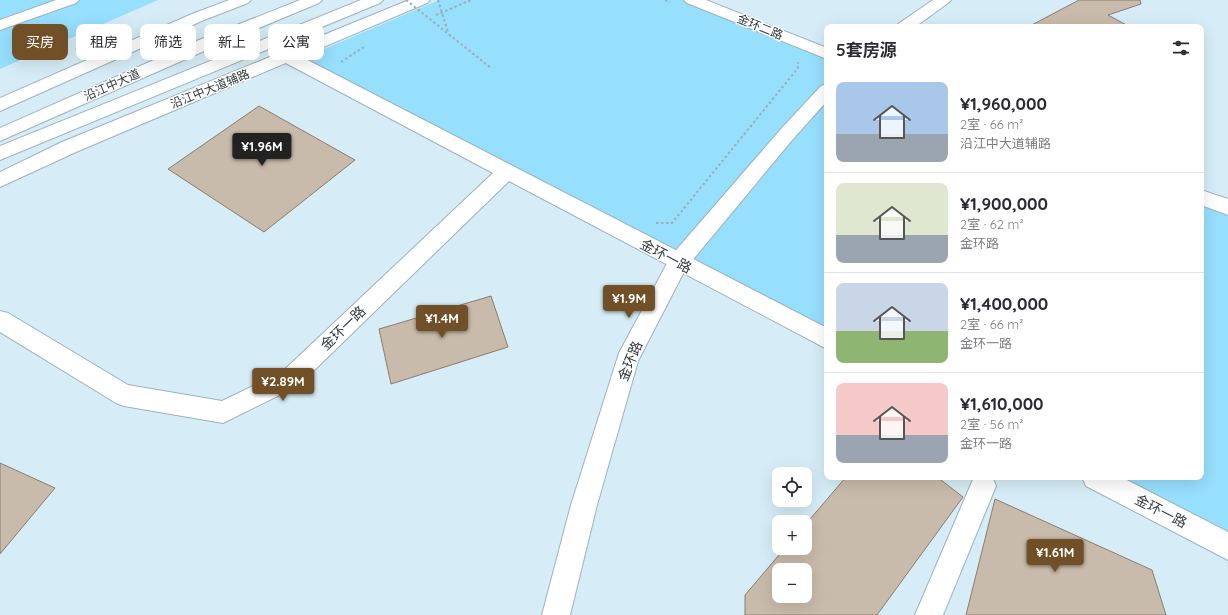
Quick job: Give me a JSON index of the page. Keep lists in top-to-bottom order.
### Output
{
  "streets": {
    "main road": [
      "金环二路",
      "沿江中大道",
      "沿江中大道辅路",
      "金环一路",
      "金环路"
    ]
  },
  "crossings": [
    ["金环一路", "金环路"]
  ],
  "page": {
    "chip": [
      "买房",
      "租房",
      "筛选",
      "新上",
      "公寓"
    ],
    "heading": "5套房源",
    "list": [
      {
        "name": "¥1,960,000",
        "note": "2室 · 66 m² · 沿江中大道辅路"
      },
      {
        "name": "¥1,900,000",
        "note": "2室 · 62 m² · 金环路"
      },
      {
        "name": "¥1,400,000",
        "note": "2室 · 66 m² · 金环一路"
      },
      {
        "name": "¥1,610,000",
        "note": "2室 · 56 m² · 金环一路"
      }
    ],
    "price": [
      "¥1.96M",
      "¥1.9M",
      "¥1.4M",
      "¥2.89M",
      "¥1.61M"
    ],
    "map_buttons": ["+", "−"]
  }
}
